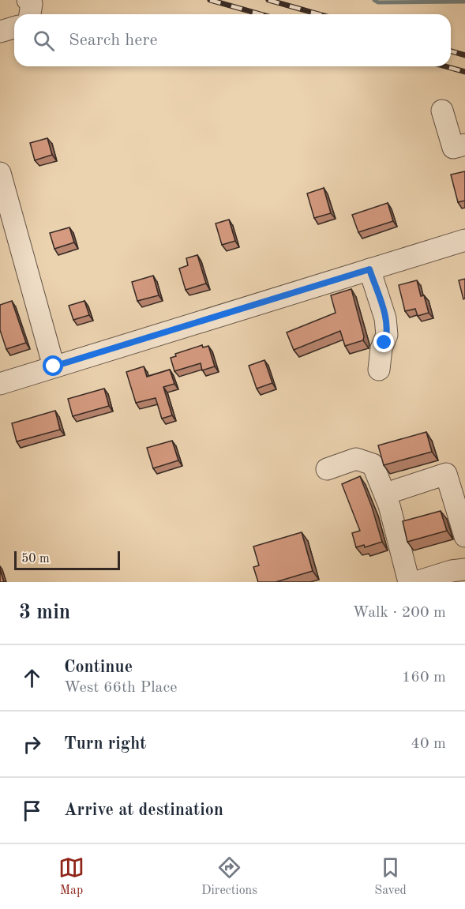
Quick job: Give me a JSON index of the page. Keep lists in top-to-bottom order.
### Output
{
  "scale_bar": "50 m",
  "page": {
    "search": "Search here",
    "scale": "50 m",
    "heading": ["3 min", "Walk · 200 m"],
    "list": [
      ["Continue", "West 66th Place", "160 m"],
      ["Turn right", "40 m"],
      "Arrive at destination"
    ],
    "nav": ["Map", "Directions", "Saved"]
  }
}
